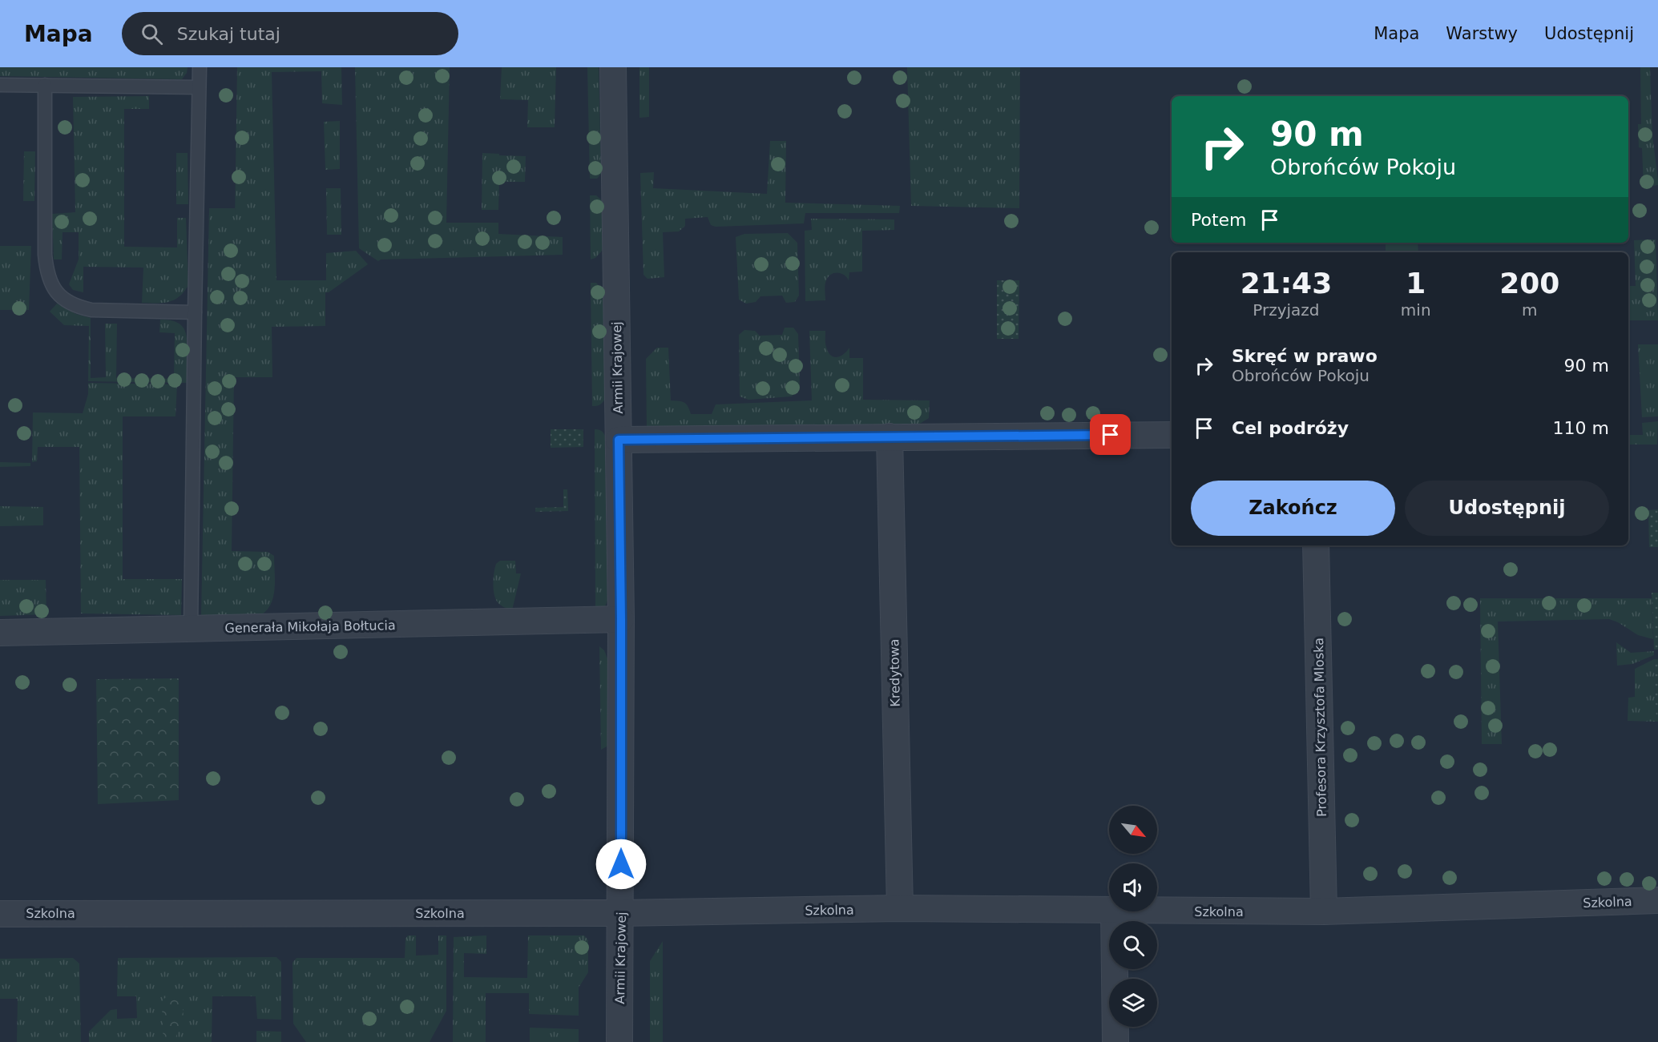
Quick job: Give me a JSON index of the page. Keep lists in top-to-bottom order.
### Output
{
  "streets": {
    "street": [
      "Armii Krajowej",
      "Generała Mikołaja Bołtucia",
      "Kredytowa",
      "Profesora Krzysztofa Mloska",
      "Szkolna"
    ]
  },
  "crossings": [
    ["Armii Krajowej", "Generała Mikołaja Bołtucia"],
    ["Armii Krajowej", "Szkolna"],
    ["Kredytowa", "Szkolna"],
    ["Profesora Krzysztofa Mloska", "Szkolna"]
  ],
  "north": "bottom right",
  "page": {
    "header": "Mapa",
    "search": "Szukaj tutaj",
    "nav": ["Mapa", "Warstwy", "Udostępnij"],
    "turn": ["90 m", "Obrońców Pokoju"],
    "then": "Potem",
    "eta": [
      "21:43",
      "Przyjazd",
      "1",
      "min",
      "200",
      "m"
    ],
    "list": [
      {
        "name": "Skręć w prawo",
        "note": "Obrońców Pokoju",
        "value": "90 m"
      },
      {
        "name": "Cel podróży",
        "value": "110 m"
      }
    ],
    "buttons": ["Zakończ", "Udostępnij"]
  }
}
